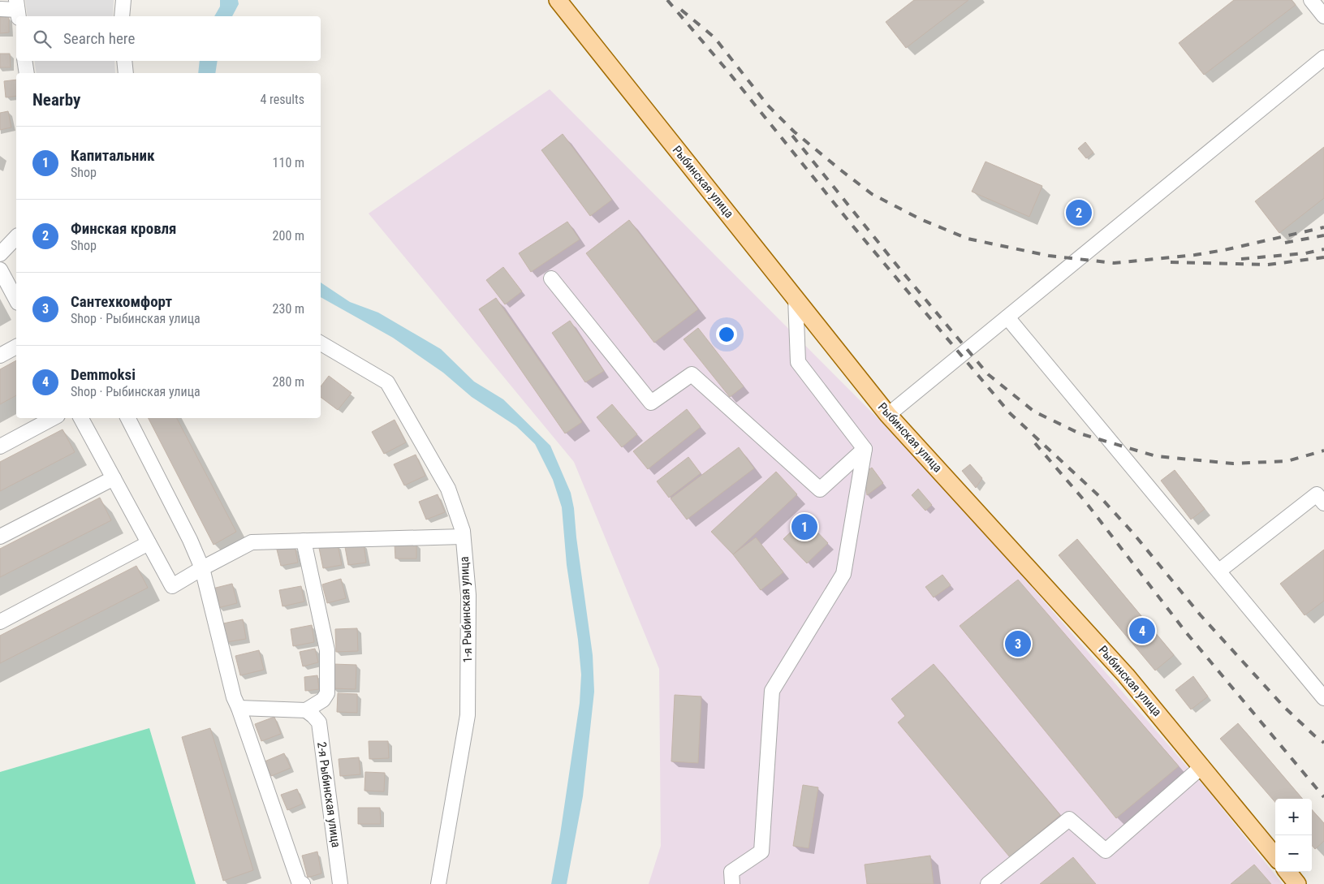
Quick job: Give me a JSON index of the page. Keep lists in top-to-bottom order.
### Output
{
  "streets": {
    "main road": ["Рыбинская улица"],
    "street": ["1-я Рыбинская улица", "2-я Рыбинская улица"]
  },
  "page": {
    "search": "Search here",
    "heading": ["Nearby", "4 results"],
    "list": [
      {
        "mark": "1",
        "name": "Капитальник",
        "note": "Shop",
        "value": "110 m"
      },
      {
        "mark": "2",
        "name": "Финская кровля",
        "note": "Shop",
        "value": "200 m"
      },
      {
        "mark": "3",
        "name": "Сантехкомфорт",
        "note": "Shop · Рыбинская улица",
        "value": "230 m"
      },
      {
        "mark": "4",
        "name": "Demmoksi",
        "note": "Shop · Рыбинская улица",
        "value": "280 m"
      }
    ],
    "pins": [
      "2",
      "1",
      "4",
      "3"
    ],
    "map_buttons": ["+", "−"]
  }
}
